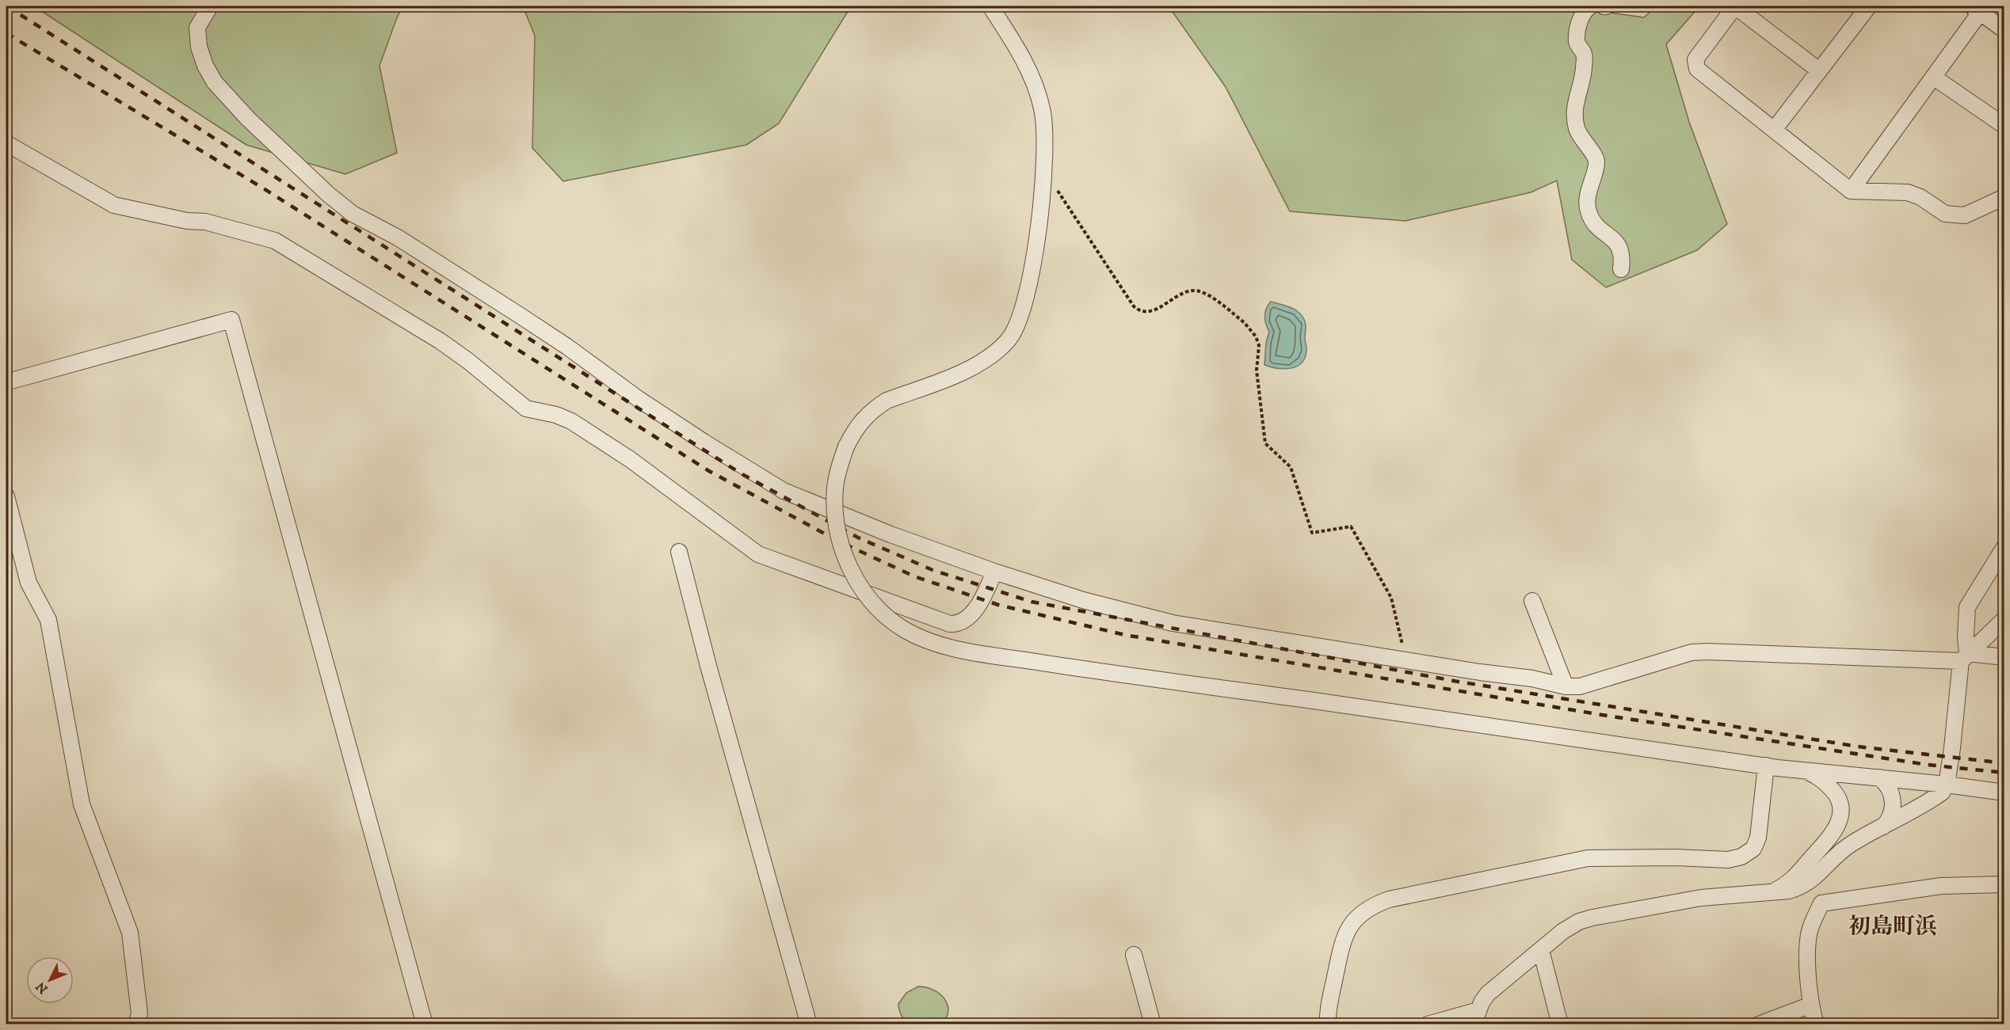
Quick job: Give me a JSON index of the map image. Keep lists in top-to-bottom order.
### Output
{
  "districts": ["初島町浜"],
  "north": "bottom left"
}
